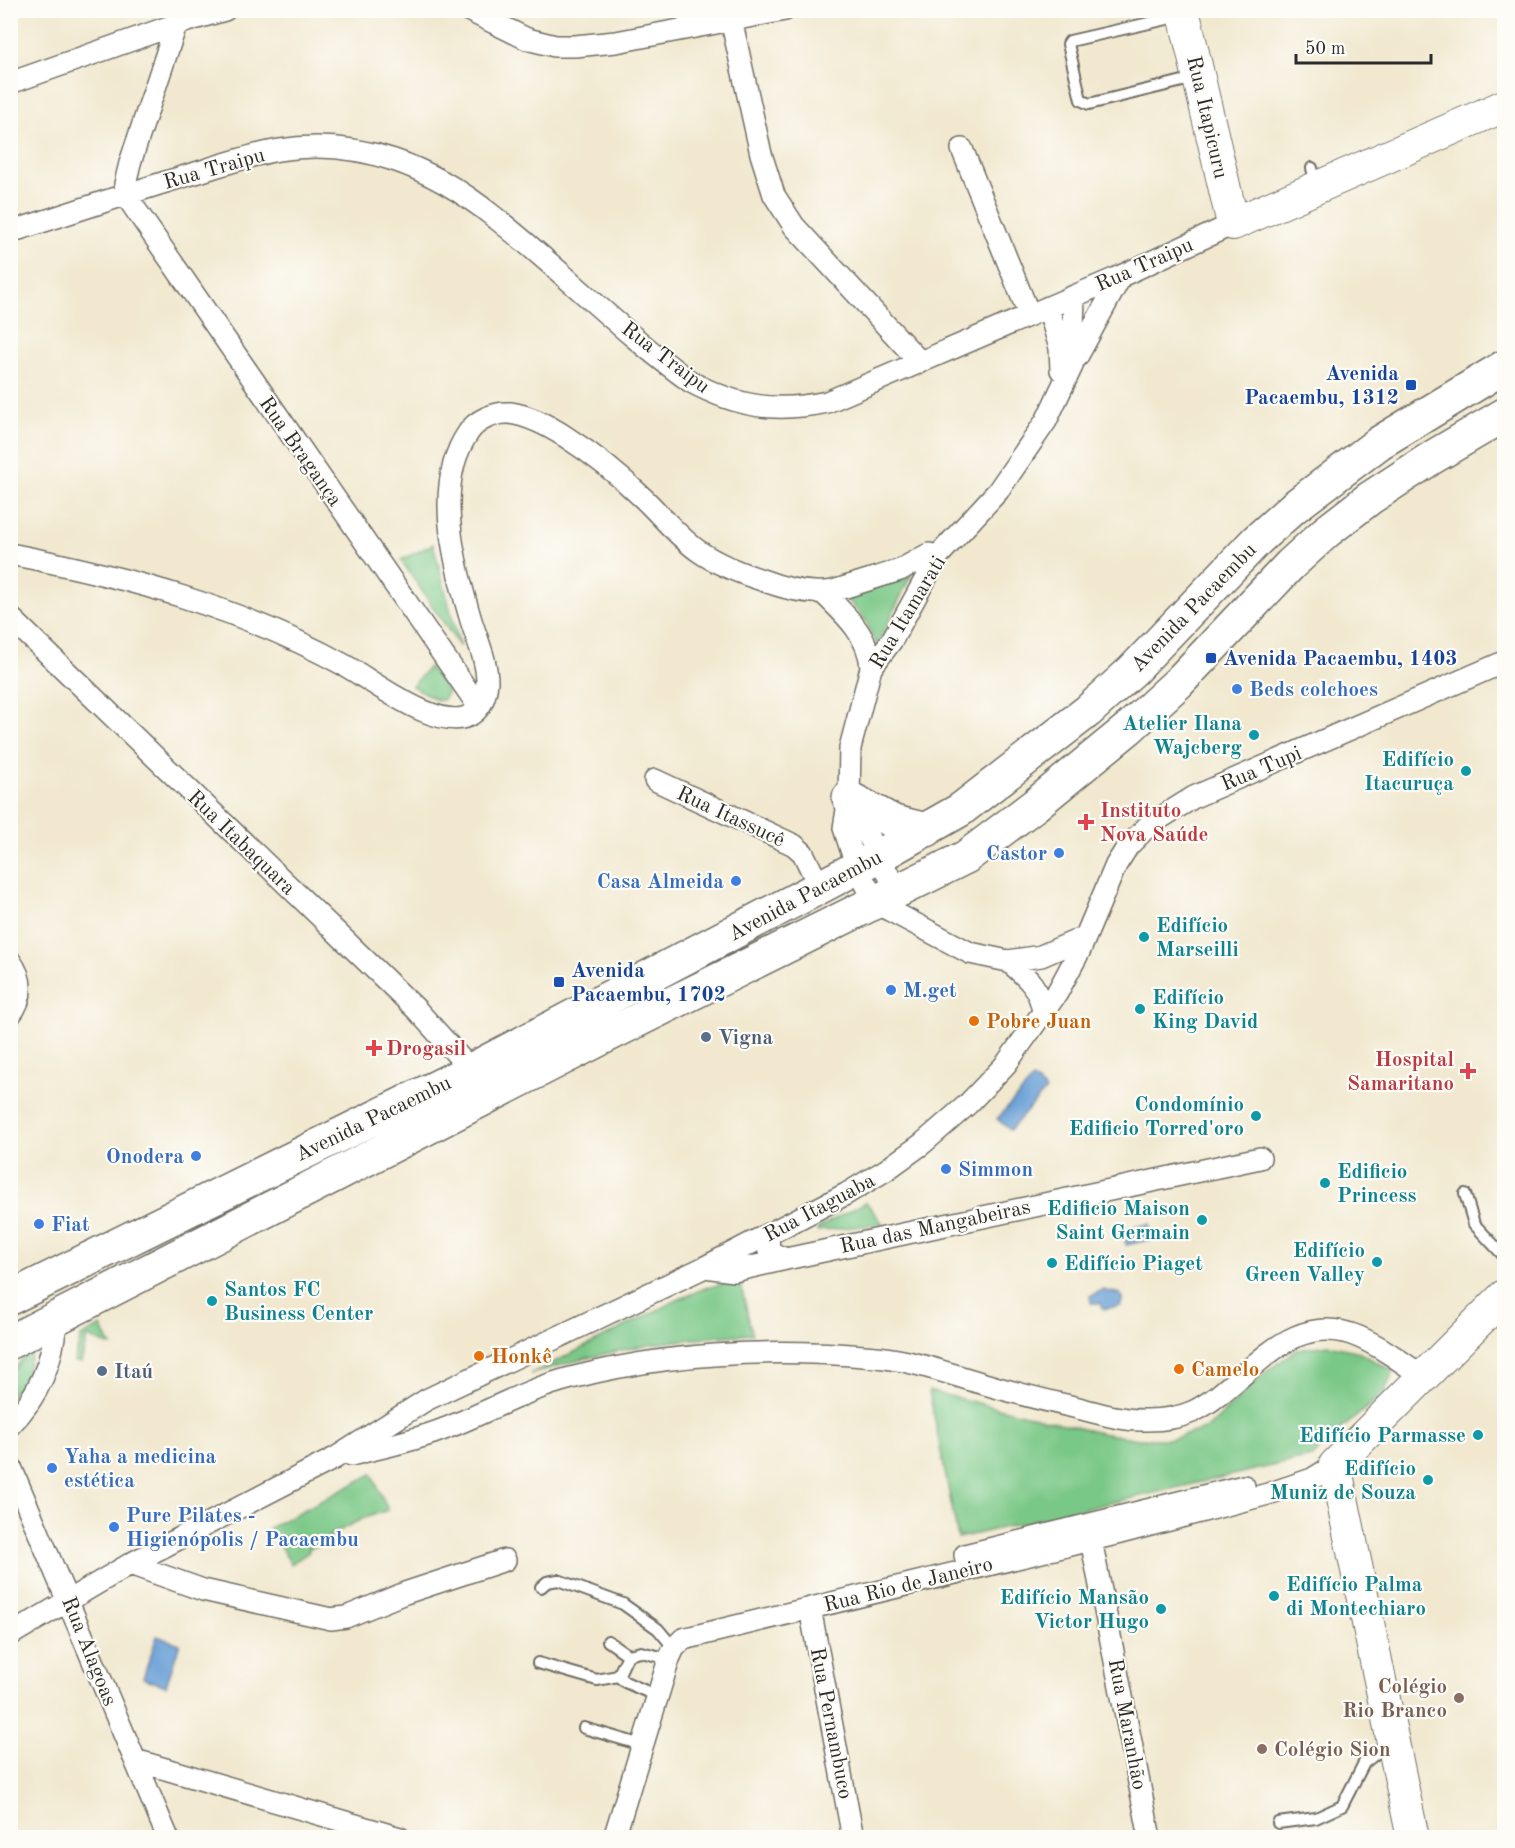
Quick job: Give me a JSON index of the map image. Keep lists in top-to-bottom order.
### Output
{
  "streets": {
    "main road": ["Avenida Pacaembu"],
    "street": [
      "Rua Itapicuru",
      "Rua Traipu",
      "Rua Bragança",
      "Rua Itamarati",
      "Rua Tupi",
      "Rua Itassucê",
      "Rua Itabaquara",
      "Rua Itaguaba",
      "Rua das Mangabeiras",
      "Rua Rio de Janeiro",
      "Rua Alagoas",
      "Rua Pernambuco",
      "Rua Maranhão"
    ]
  },
  "crossings": [
    ["Rua Itapicuru", "Rua Traipu"],
    ["Rua Traipu", "Rua Bragança"],
    ["Rua Traipu", "Rua Itamarati"],
    ["Avenida Pacaembu", "Rua Itamarati"],
    ["Avenida Pacaembu", "Rua Itassucê"],
    ["Avenida Pacaembu", "Rua Itabaquara"],
    ["Rua Tupi", "Rua Itaguaba"],
    ["Rua Itaguaba", "Rua das Mangabeiras"],
    ["Rua Rio de Janeiro", "Rua Pernambuco"],
    ["Rua Rio de Janeiro", "Rua Maranhão"]
  ],
  "places": {
    "transit": ["Avenida Pacaembu, 1312", "Avenida Pacaembu, 1403", "Avenida Pacaembu, 1702"],
    "other": [
      "Beds colchoes",
      "Atelier Ilana Wajcberg",
      "Edifício Itacuruça",
      "Castor",
      "Casa Almeida",
      "Edifício Marseilli",
      "M.get",
      "Edifício King David",
      "Pobre Juan",
      "Vigna",
      "Condomínio Edificio Torred'oro",
      "Onodera",
      "Simmon",
      "Edificio Princess",
      "Edificio Maison Saint Germain",
      "Fiat",
      "Edifício Green Valley",
      "Edifício Piaget",
      "Santos FC Business Center",
      "Honkê",
      "Camelo",
      "Itaú",
      "Edifício Parmasse",
      "Yaha a medicina estética",
      "Edifício Muniz de Souza",
      "Pure Pilates - Higienópolis / Pacaembu",
      "Edifício Palma di Montechiaro",
      "Edifício Mansão Victor Hugo",
      "Colégio Rio Branco",
      "Colégio Sion"
    ],
    "health": ["Instituto Nova Saúde", "Drogasil", "Hospital Samaritano"]
  },
  "scale_bar": "50 m"
}
